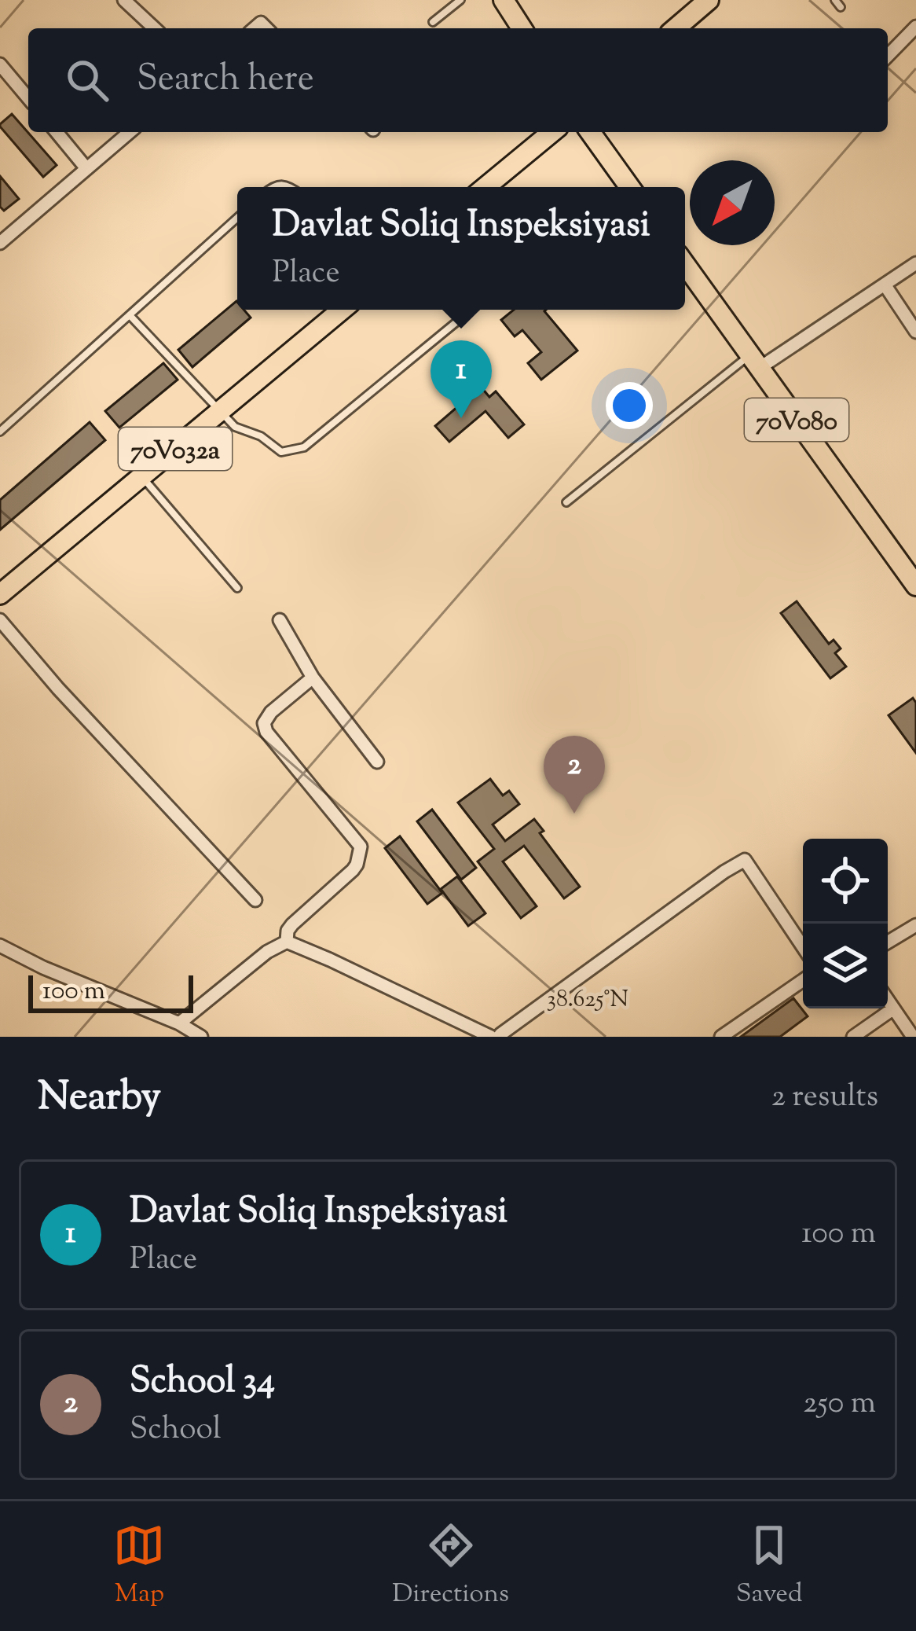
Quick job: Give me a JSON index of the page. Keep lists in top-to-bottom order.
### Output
{
  "streets": {
    "main road": ["70V080", "70V032a"]
  },
  "scale_bar": "100 m",
  "north": "bottom left",
  "page": {
    "search": "Search here",
    "popup": ["Davlat Soliq Inspeksiyasi", "Place"],
    "pins": ["1", "2"],
    "scale": "100 m",
    "heading": ["Nearby", "2 results"],
    "list": [
      {
        "mark": "1",
        "name": "Davlat Soliq Inspeksiyasi",
        "note": "Place",
        "value": "100 m"
      },
      {
        "mark": "2",
        "name": "School 34",
        "note": "School",
        "value": "250 m"
      }
    ],
    "nav": ["Map", "Directions", "Saved"]
  },
  "coordinates": ["38.625°N"]
}
